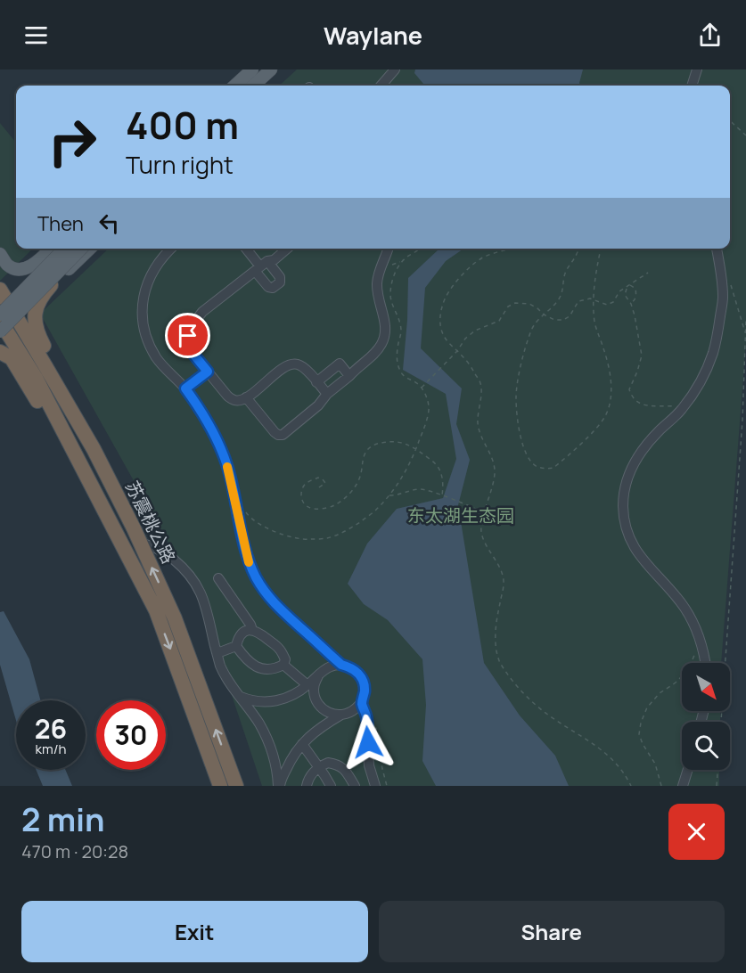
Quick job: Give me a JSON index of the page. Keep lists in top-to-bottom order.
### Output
{
  "streets": {
    "highway": ["苏震桃公路"]
  },
  "parks": ["东太湖生态园"],
  "north": "bottom right",
  "page": {
    "header": "Waylane",
    "turn": ["400 m", "Turn right"],
    "then": "Then",
    "speed": "26 km/h",
    "limit": "30",
    "heading": ["2 min", "470 m · 20:28"],
    "buttons": ["Exit", "Share"]
  }
}
